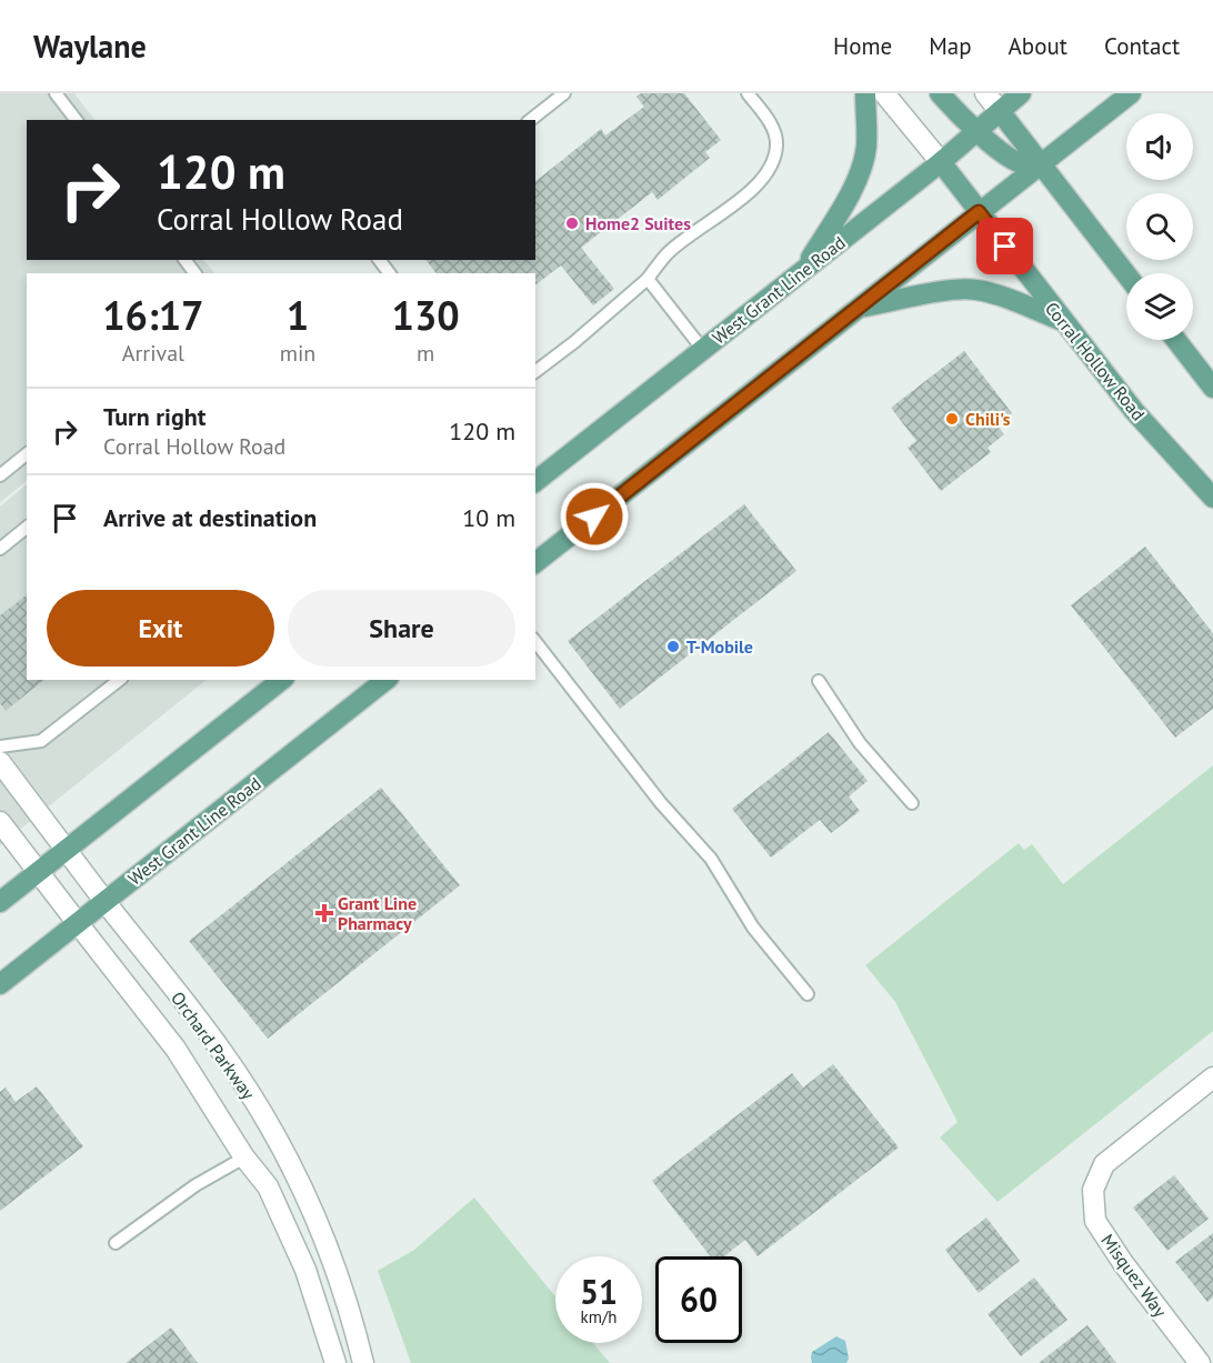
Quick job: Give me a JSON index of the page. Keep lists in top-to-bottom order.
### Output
{
  "streets": {
    "main road": ["West Grant Line Road", "Corral Hollow Road"],
    "street": ["Orchard Parkway", "Misquez Way"]
  },
  "crossings": [
    ["West Grant Line Road", "Corral Hollow Road"],
    ["West Grant Line Road", "Orchard Parkway"]
  ],
  "places": {
    "other": ["Home2 Suites", "Chili's", "T-Mobile"],
    "health": ["Grant Line Pharmacy"]
  },
  "page": {
    "header": "Waylane",
    "nav": [
      "Home",
      "Map",
      "About",
      "Contact"
    ],
    "turn": ["120 m", "Corral Hollow Road"],
    "eta": [
      "16:17",
      "Arrival",
      "1",
      "min",
      "130",
      "m"
    ],
    "list": [
      {
        "name": "Turn right",
        "note": "Corral Hollow Road",
        "value": "120 m"
      },
      {
        "name": "Arrive at destination",
        "value": "10 m"
      }
    ],
    "buttons": ["Exit", "Share"],
    "speed": "51 km/h",
    "limit": "60"
  }
}
